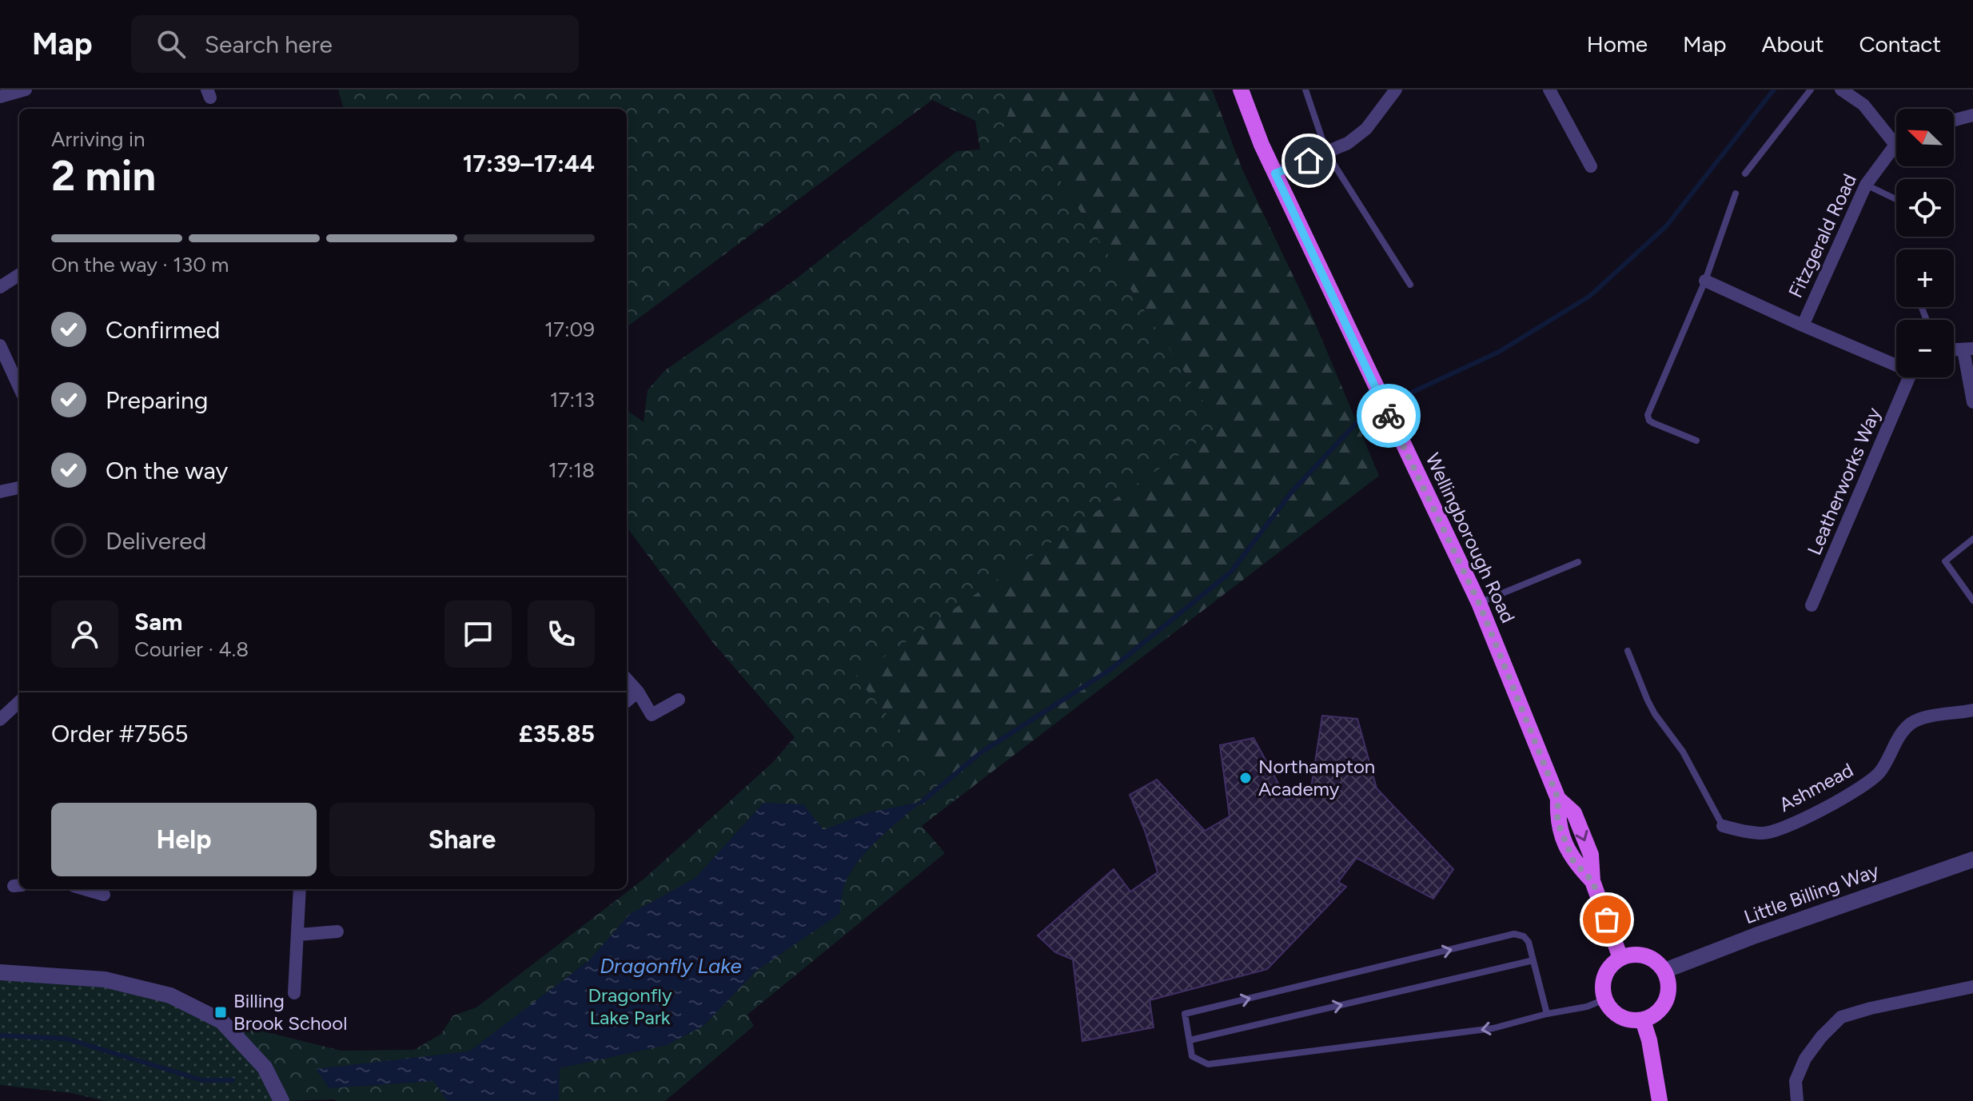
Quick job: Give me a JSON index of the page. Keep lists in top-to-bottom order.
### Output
{
  "streets": {
    "main road": ["Wellingborough Road"],
    "street": [
      "Fitzgerald Road",
      "Leatherworks Way",
      "Ashmead",
      "Little Billing Way"
    ]
  },
  "crossings": [
    ["Fitzgerald Road", "Leatherworks Way"],
    ["Wellingborough Road", "Little Billing Way"]
  ],
  "water": ["Dragonfly Lake"],
  "parks": ["Dragonfly Lake Park"],
  "places": {
    "other": ["Northampton Academy"],
    "transit": ["Billing Brook School"]
  },
  "north": "top left",
  "page": {
    "header": "Map",
    "search": "Search here",
    "nav": [
      "Home",
      "Map",
      "About",
      "Contact"
    ],
    "map_buttons": ["+", "−"],
    "heading": ["2 min", "Arriving in", "17:39–17:44"],
    "panel": [
      "Sam",
      "Courier · 4.8",
      "Order #7565",
      "£35.85"
    ],
    "bar": "On the way · 130 m",
    "list": [
      ["Confirmed", "17:09"],
      ["Preparing", "17:13"],
      ["On the way", "17:18"],
      "Delivered"
    ],
    "buttons": ["Help", "Share"]
  }
}
